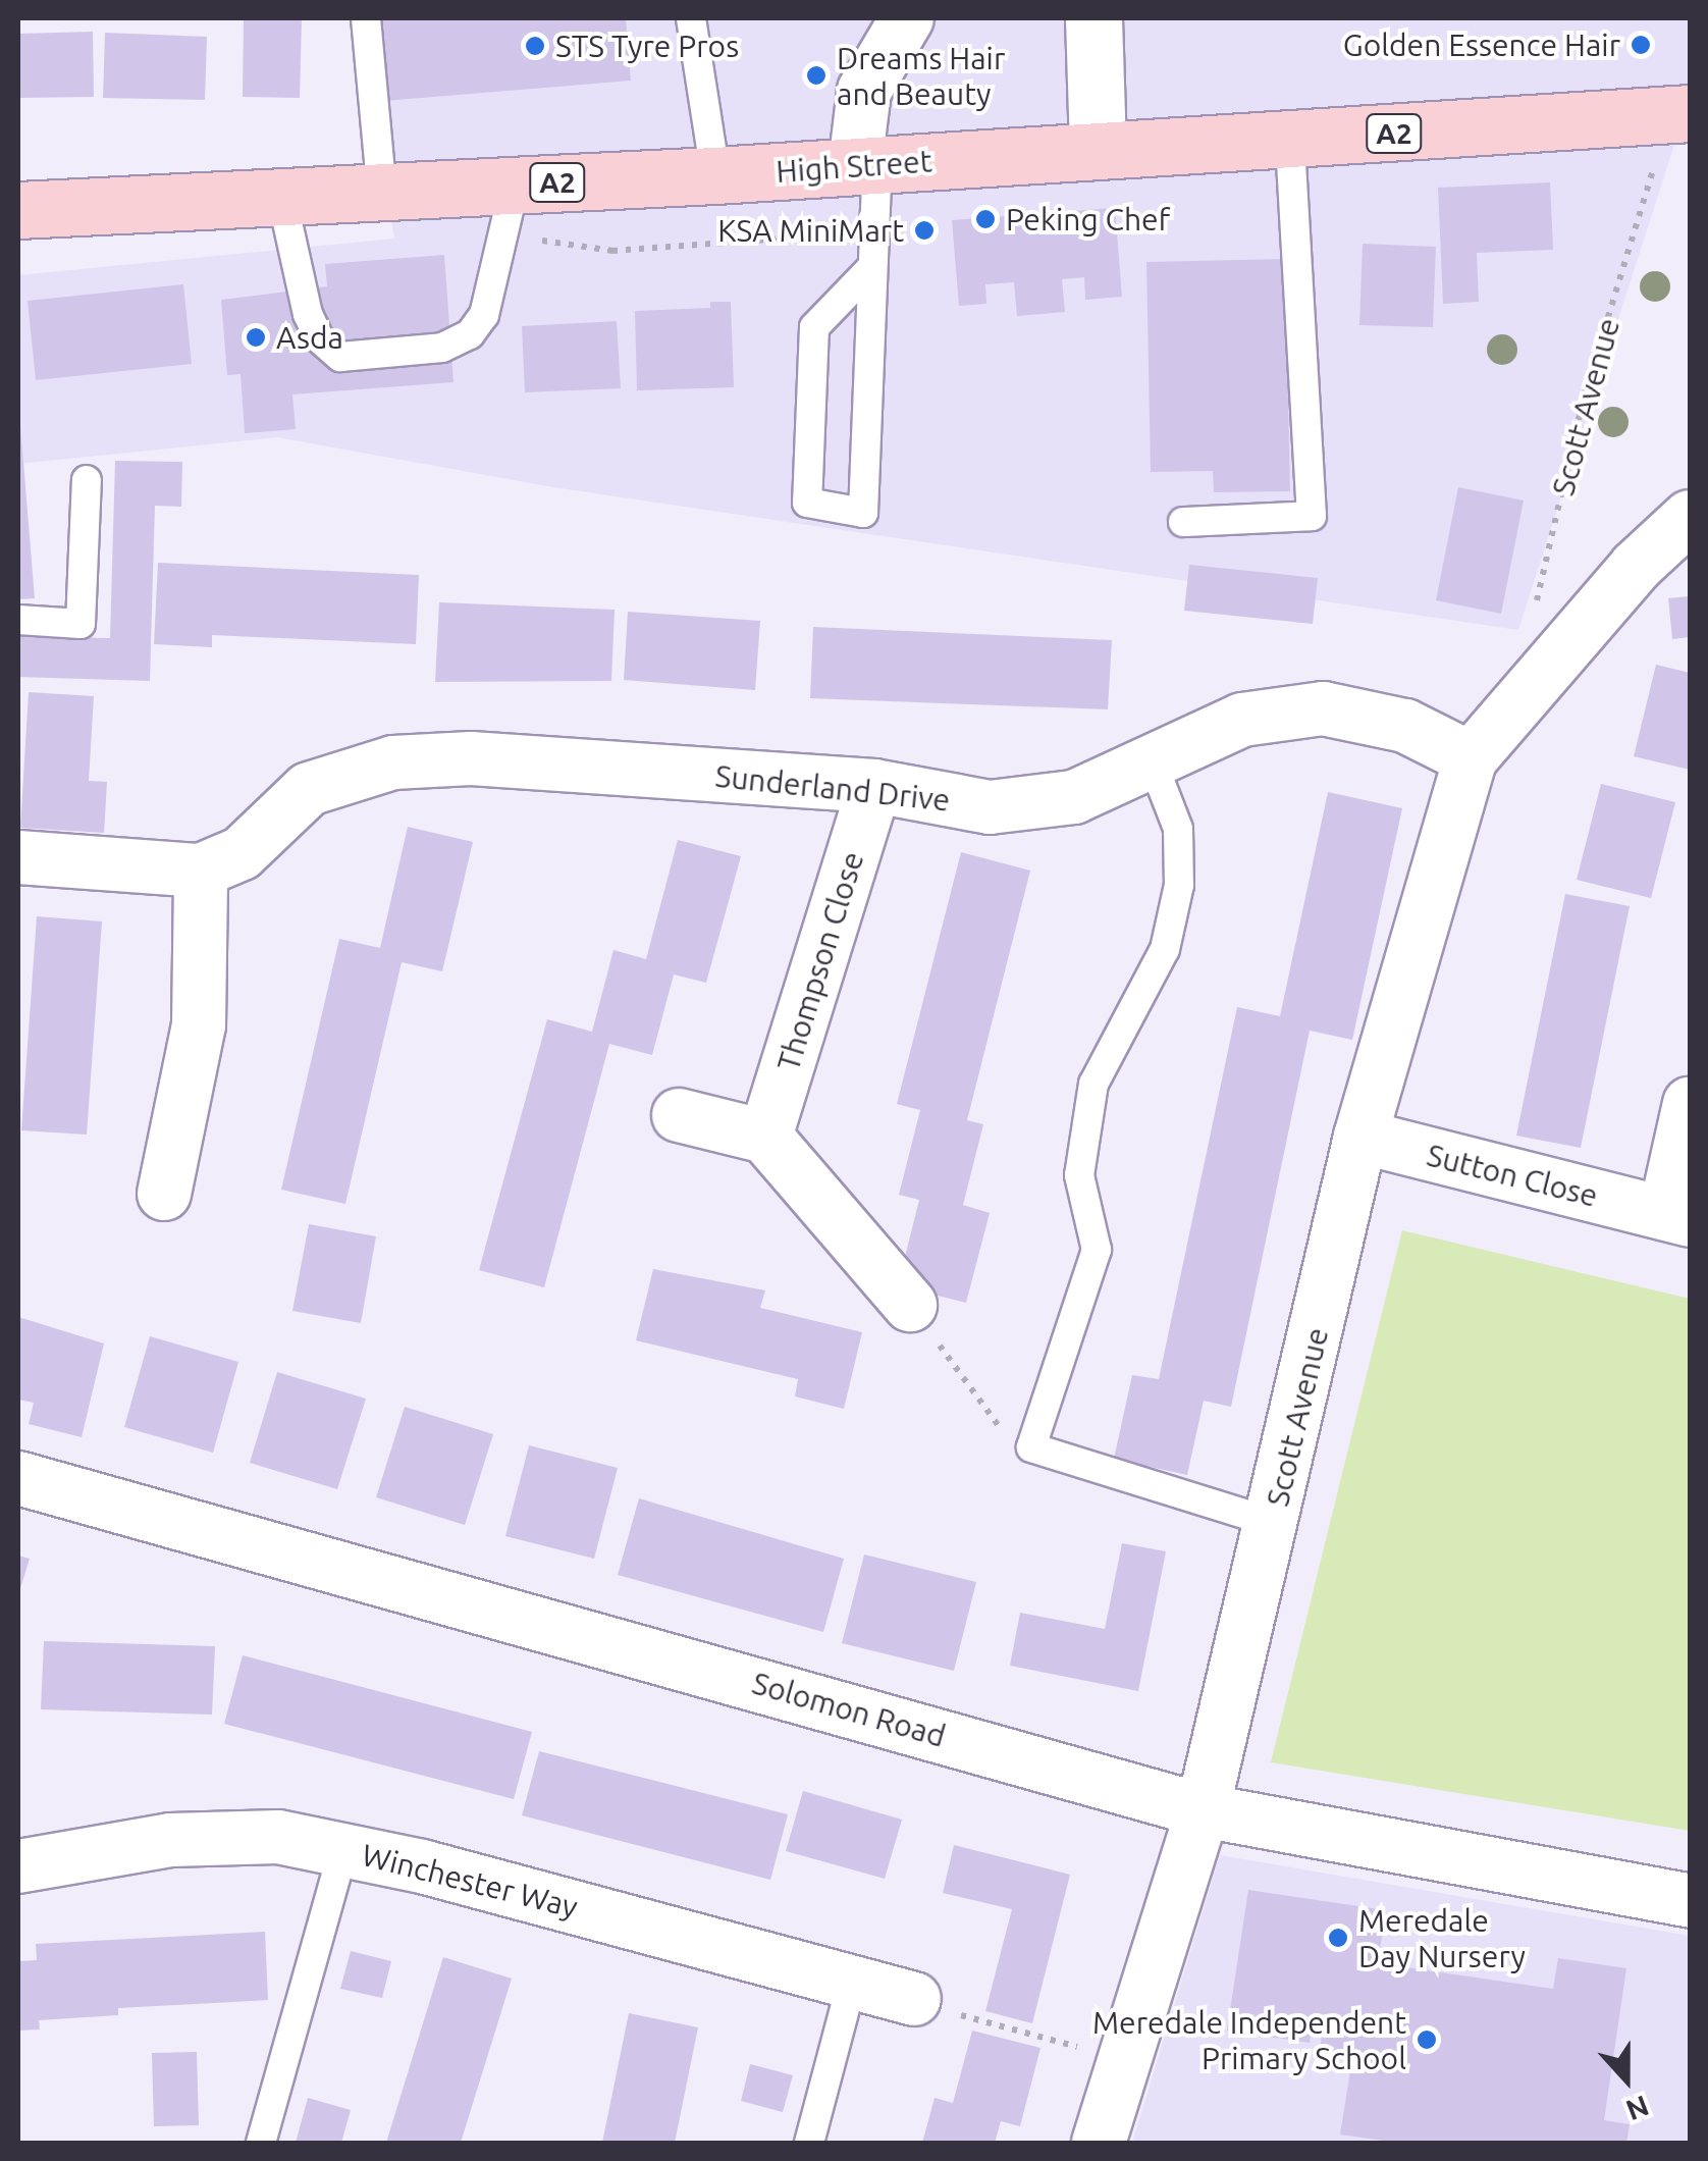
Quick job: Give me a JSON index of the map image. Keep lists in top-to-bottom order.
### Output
{
  "streets": {
    "main road": ["A2", "High Street"],
    "street": [
      "Scott Avenue",
      "Sunderland Drive",
      "Thompson Close",
      "Sutton Close",
      "Solomon Road",
      "Winchester Way"
    ]
  },
  "crossings": [
    ["High Street", "Scott Avenue"],
    ["Scott Avenue", "Sunderland Drive"],
    ["Scott Avenue", "Sutton Close"],
    ["Scott Avenue", "Solomon Road"],
    ["Sunderland Drive", "Thompson Close"]
  ],
  "places": [
    "Golden Essence Hair",
    "STS Tyre Pros",
    "Dreams Hair and Beauty",
    "Peking Chef",
    "KSA MiniMart",
    "Asda",
    "Meredale Day Nursery",
    "Meredale Independent Primary School"
  ],
  "north": "bottom"
}
